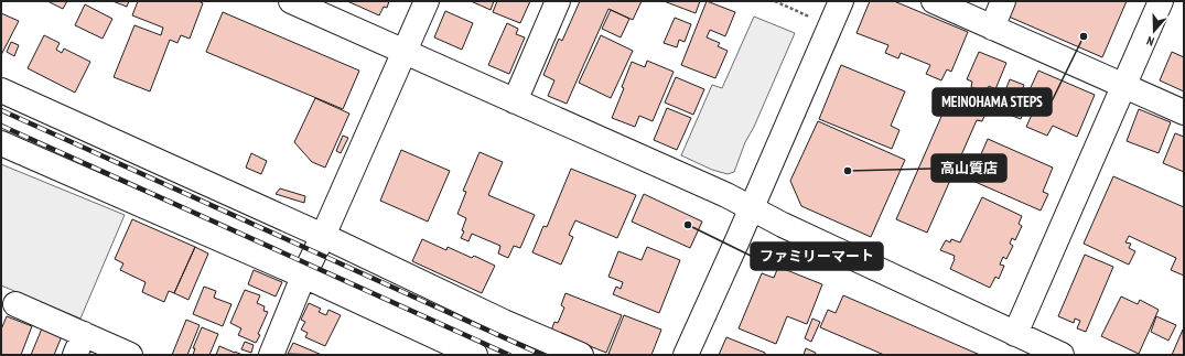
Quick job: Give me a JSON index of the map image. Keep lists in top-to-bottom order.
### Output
{
  "places": ["MEINOHAMA STEPS", "高山質店", "ファミリーマート"],
  "north": "bottom"
}
